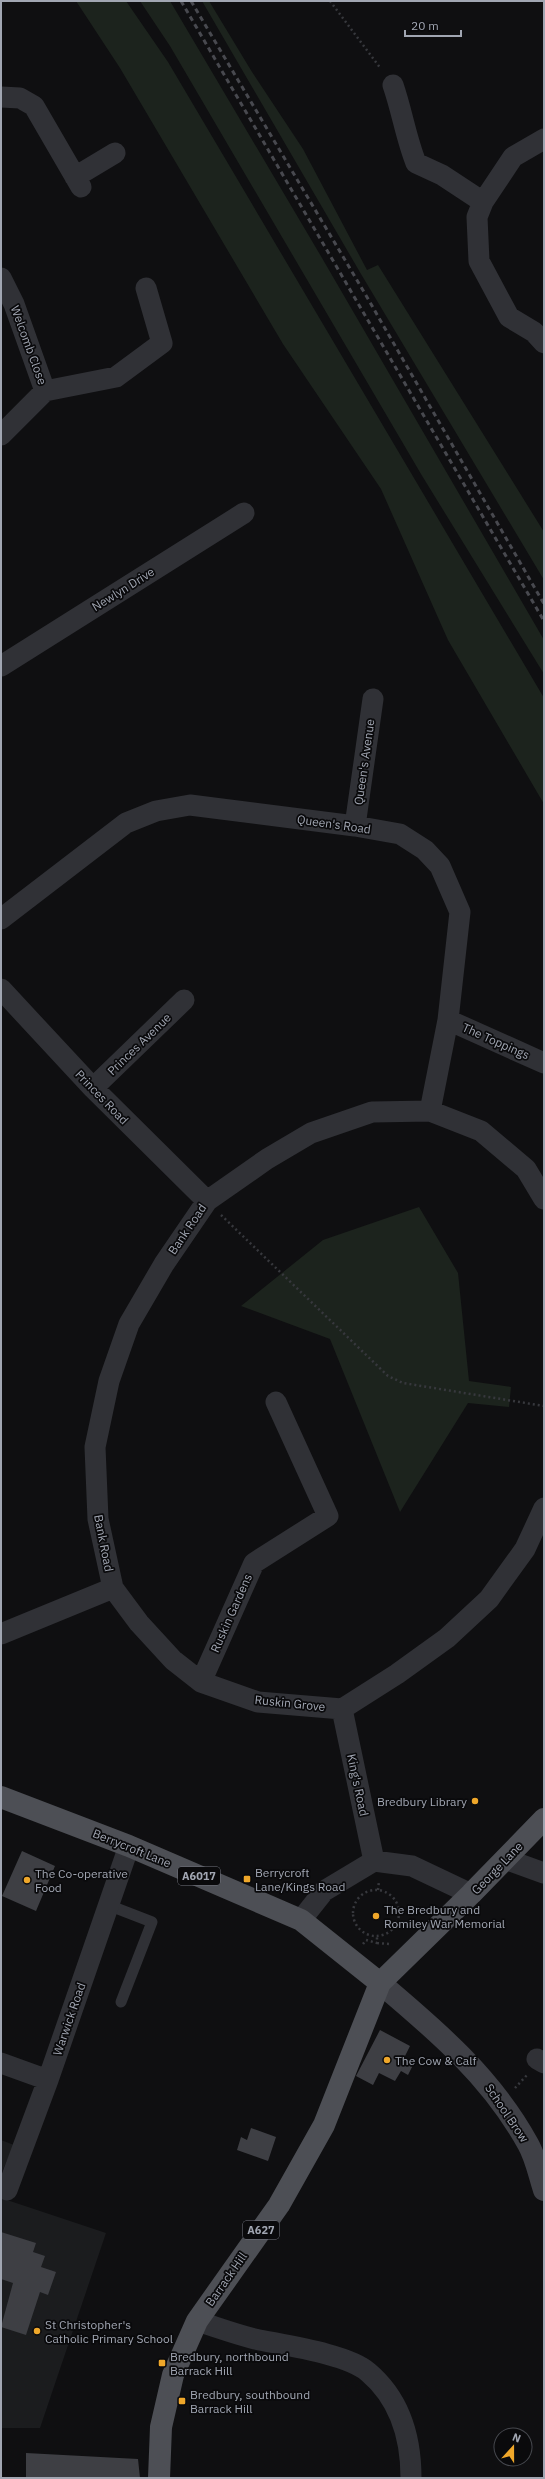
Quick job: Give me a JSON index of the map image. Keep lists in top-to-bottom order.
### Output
{
  "streets": {
    "main road": [
      "Berrycroft Lane",
      "George Lane",
      "A6017",
      "School Brow",
      "A627",
      "Barrack Hill"
    ],
    "street": [
      "Welcomb Close",
      "Newlyn Drive",
      "Queen's Avenue",
      "Queen's Road",
      "The Toppings",
      "Princes Avenue",
      "Princes Road",
      "Bank Road",
      "Ruskin Gardens",
      "Ruskin Grove",
      "King's Road",
      "Warwick Road"
    ]
  },
  "crossings": [
    ["Queen's Avenue", "Queen's Road"],
    ["Queen's Road", "The Toppings"],
    ["Queen's Road", "Bank Road"],
    ["Princes Avenue", "Princes Road"],
    ["Princes Road", "Bank Road"],
    ["Bank Road", "Ruskin Grove"],
    ["Ruskin Gardens", "Ruskin Grove"],
    ["Ruskin Grove", "King's Road"],
    ["Berrycroft Lane", "George Lane"],
    ["Berrycroft Lane", "Warwick Road"],
    ["Berrycroft Lane", "School Brow"],
    ["Berrycroft Lane", "Barrack Hill"],
    ["George Lane", "School Brow"],
    ["George Lane", "Barrack Hill"],
    ["School Brow", "Barrack Hill"]
  ],
  "places": {
    "other": [
      "Bredbury Library",
      "The Co-operative Food",
      "The Bredbury and Romiley War Memorial",
      "The Cow & Calf",
      "St Christopher's Catholic Primary School"
    ],
    "transit": ["Berrycroft Lane/Kings Road", "Bredbury, northbound Barrack Hill", "Bredbury, southbound Barrack Hill"]
  },
  "scale_bar": "20 m",
  "north": "top"
}
